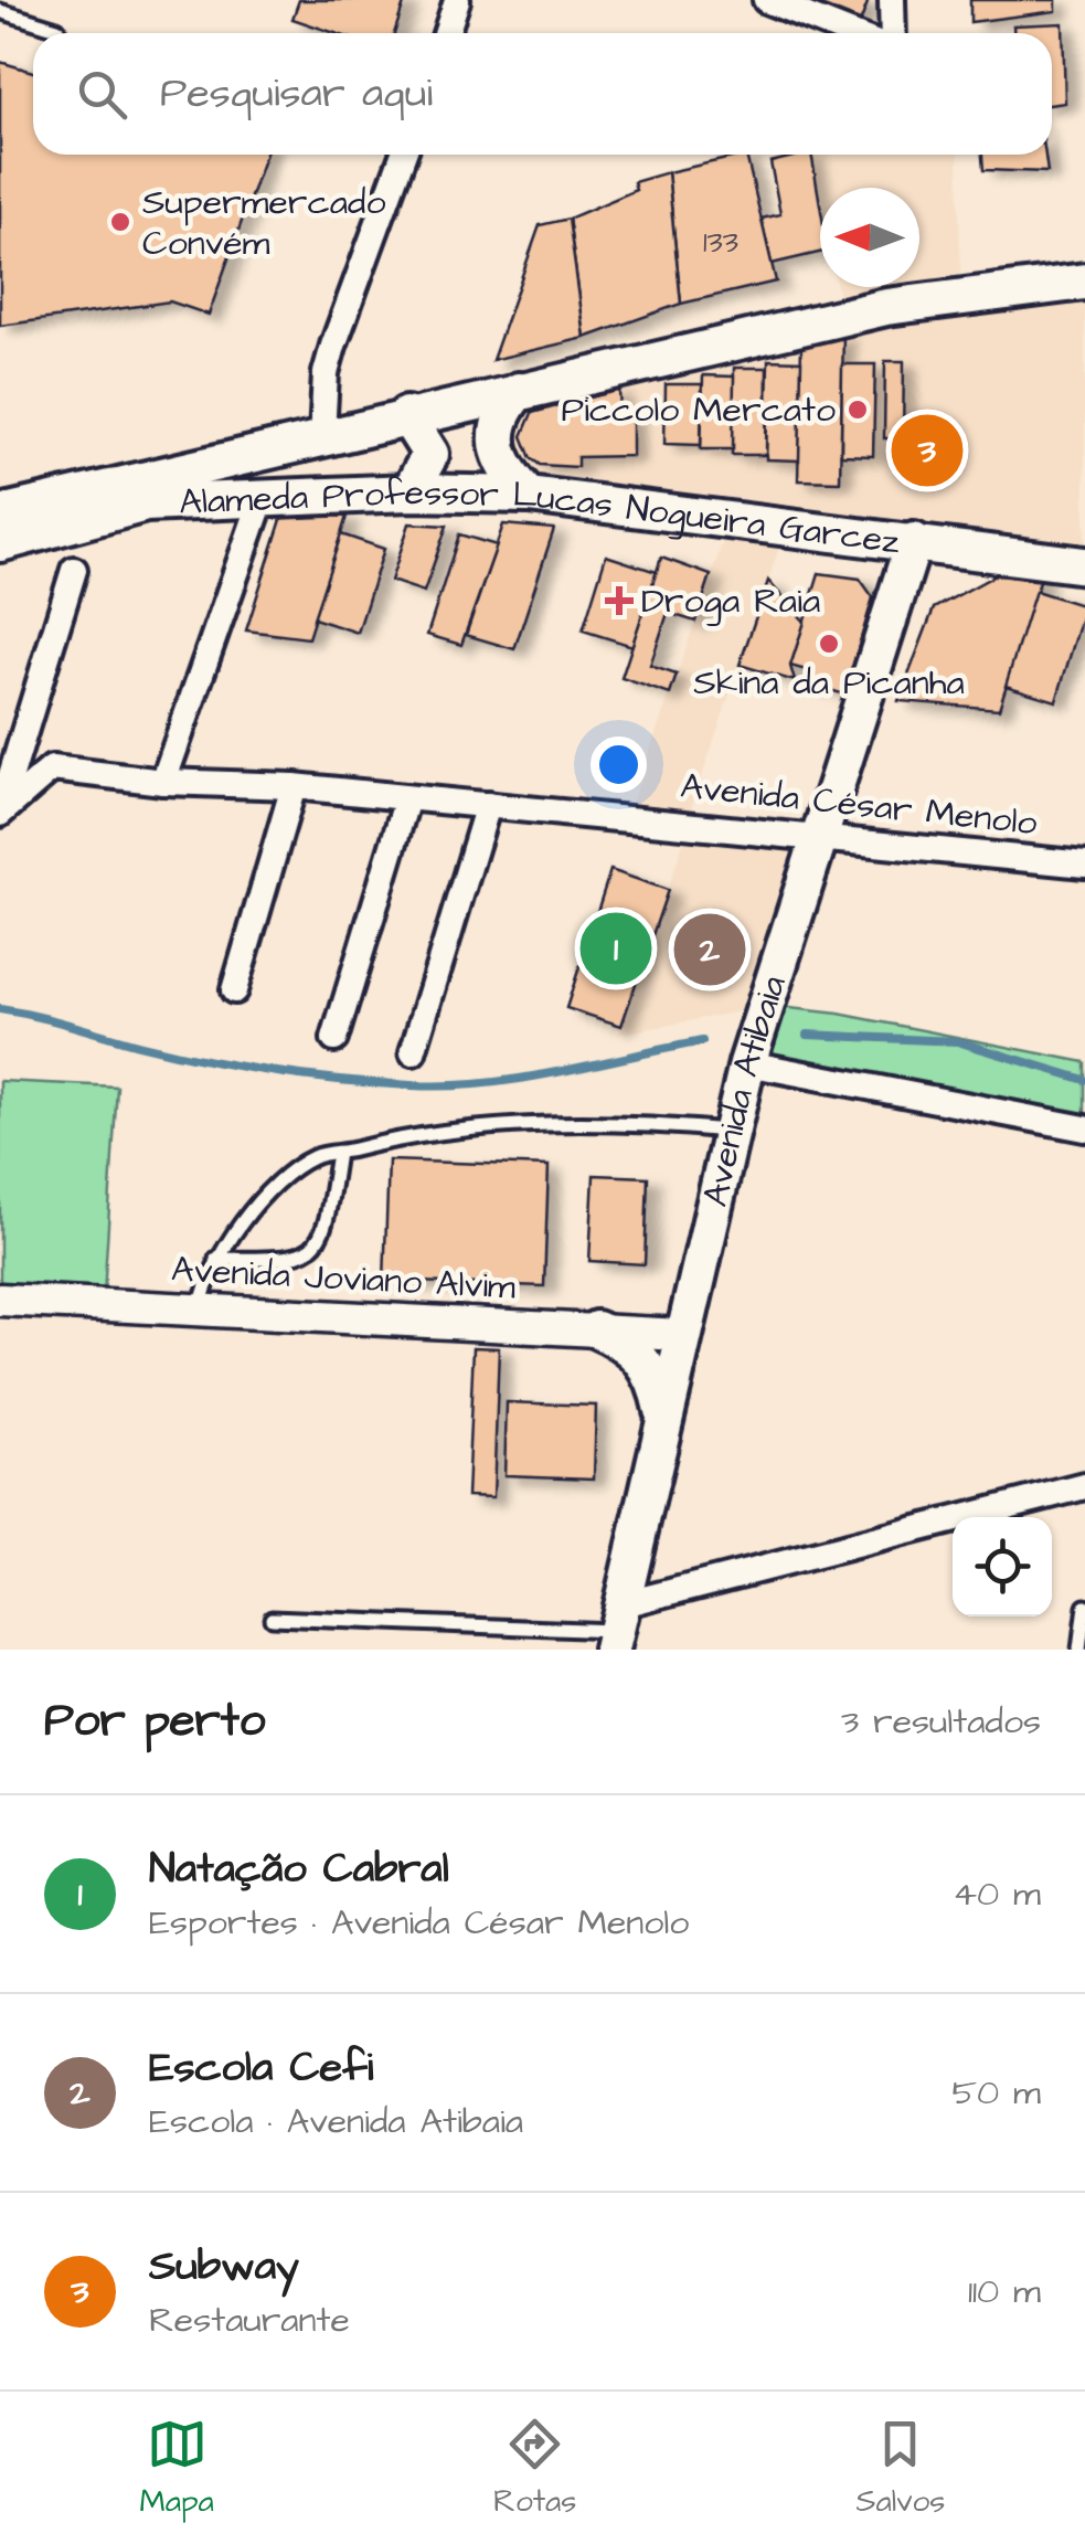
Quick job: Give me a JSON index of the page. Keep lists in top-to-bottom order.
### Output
{
  "streets": {
    "main road": ["Alameda Professor Lucas Nogueira Garcez", "Avenida Atibaia"],
    "street": ["Avenida César Menolo", "Avenida Joviano Alvim"]
  },
  "crossings": [
    ["Alameda Professor Lucas Nogueira Garcez", "Avenida Atibaia"],
    ["Avenida César Menolo", "Avenida Atibaia"],
    ["Avenida Atibaia", "Avenida Joviano Alvim"]
  ],
  "places": {
    "other": ["Supermercado Convém", "Piccolo Mercato", "Skina da Picanha"],
    "health": ["Droga Raia"]
  },
  "house_numbers": ["133"],
  "north": "left",
  "page": {
    "search": "Pesquisar aqui",
    "pins": ["3", "1", "2"],
    "heading": ["Por perto", "3 resultados"],
    "list": [
      {
        "mark": "1",
        "name": "Natação Cabral",
        "note": "Esportes · Avenida César Menolo",
        "value": "40 m"
      },
      {
        "mark": "2",
        "name": "Escola Cefi",
        "note": "Escola · Avenida Atibaia",
        "value": "50 m"
      },
      {
        "mark": "3",
        "name": "Subway",
        "note": "Restaurante",
        "value": "110 m"
      }
    ],
    "nav": ["Mapa", "Rotas", "Salvos"]
  }
}
